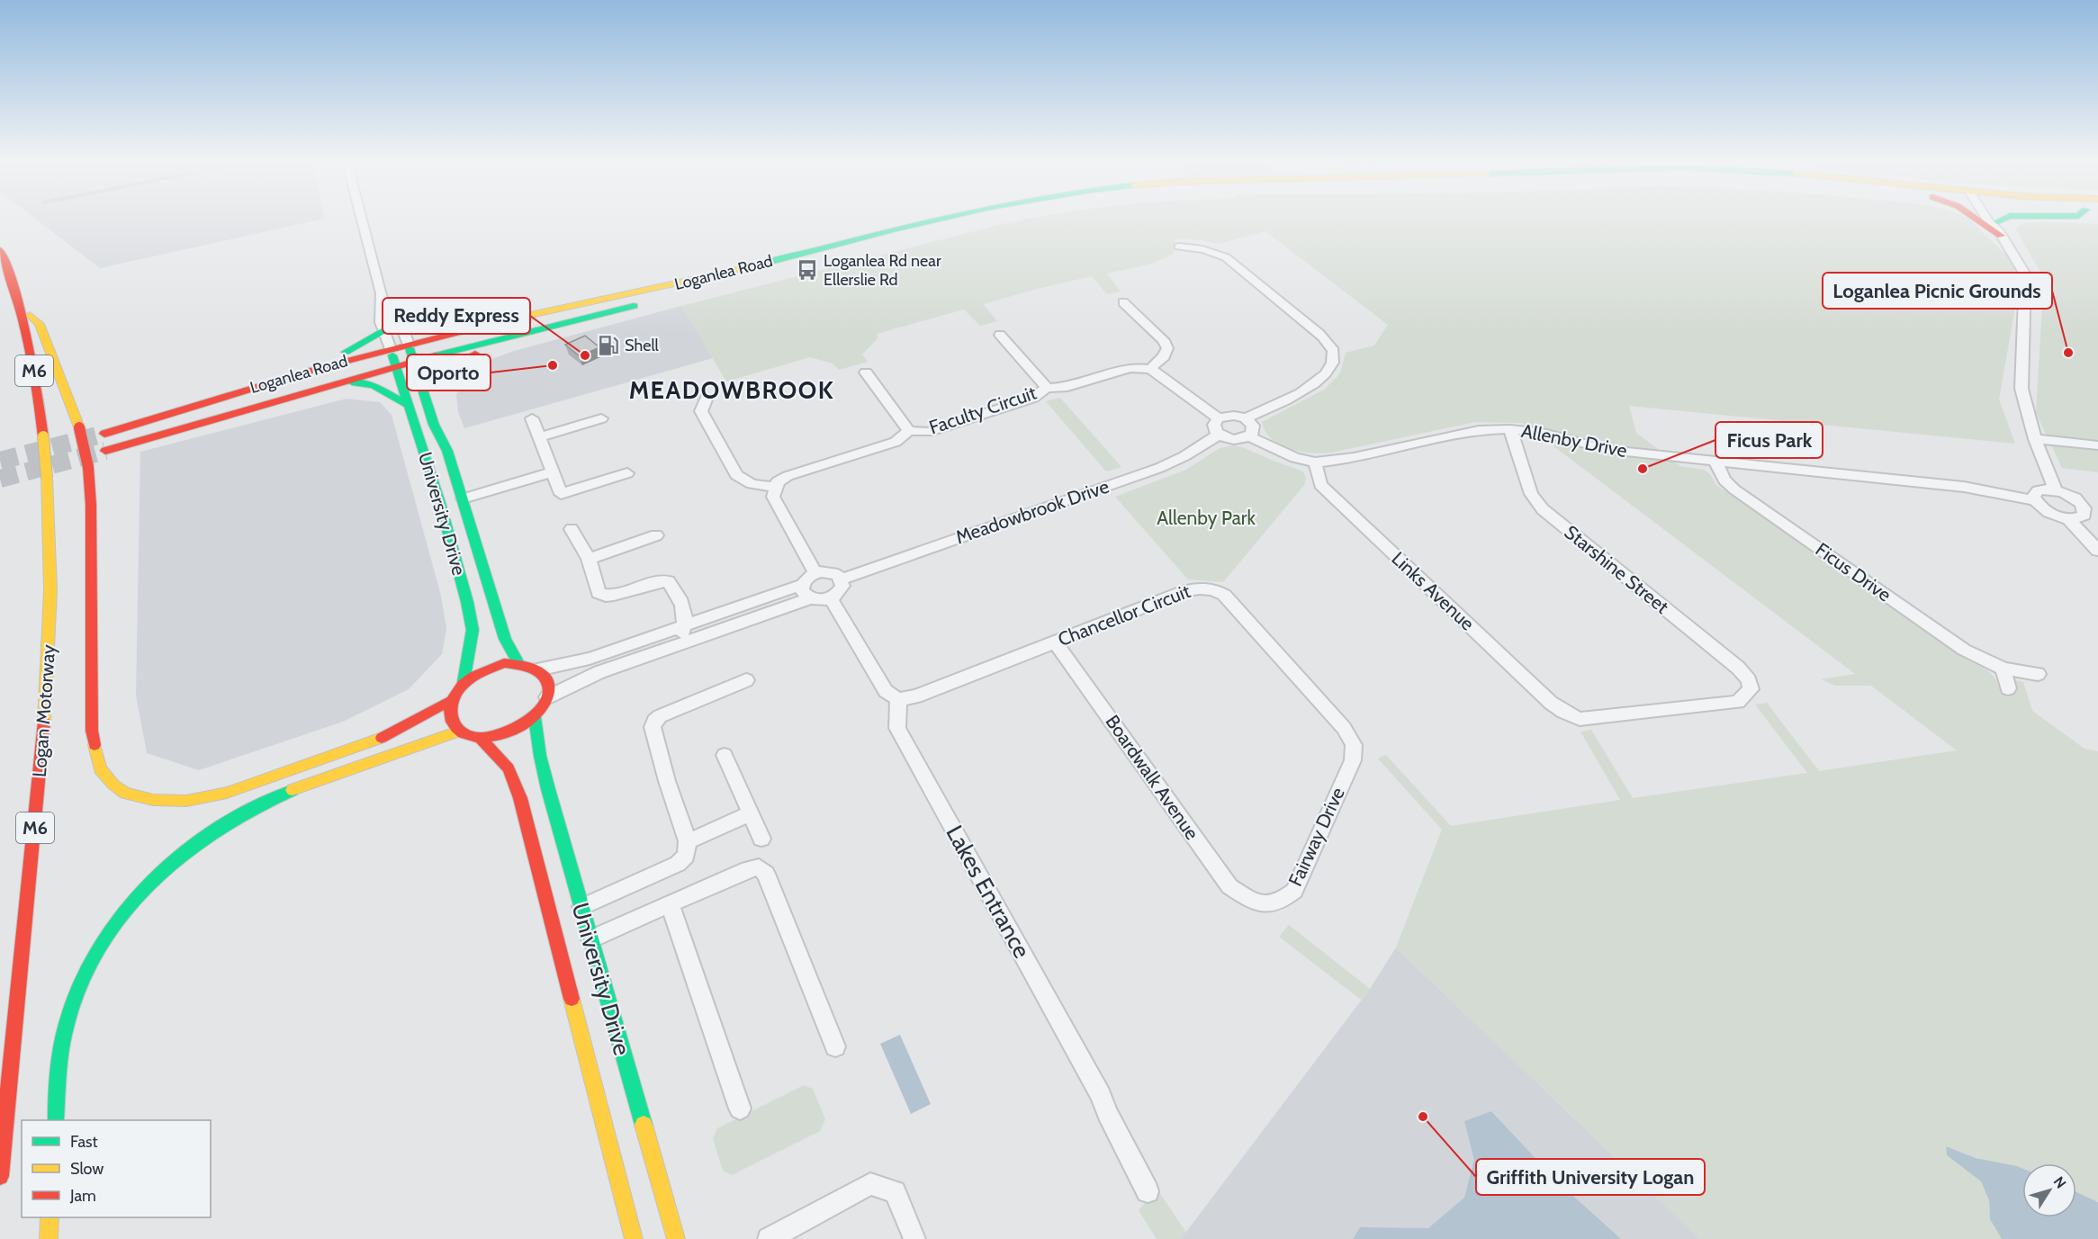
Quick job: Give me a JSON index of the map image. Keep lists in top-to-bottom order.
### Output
{
  "streets": {
    "main road": [
      "Loganlea Road",
      "M6",
      "University Drive",
      "Logan Motorway"
    ],
    "street": [
      "Faculty Circuit",
      "Allenby Drive",
      "Meadowbrook Drive",
      "Starshine Street",
      "Ficus Drive",
      "Links Avenue",
      "Chancellor Circuit",
      "Boardwalk Avenue",
      "Fairway Drive",
      "Lakes Entrance"
    ]
  },
  "crossings": [
    ["Loganlea Road", "University Drive"],
    ["Allenby Drive", "Meadowbrook Drive"],
    ["Allenby Drive", "Starshine Street"],
    ["Allenby Drive", "Ficus Drive"],
    ["Allenby Drive", "Links Avenue"],
    ["Starshine Street", "Links Avenue"],
    ["Chancellor Circuit", "Boardwalk Avenue"],
    ["Chancellor Circuit", "Fairway Drive"],
    ["Chancellor Circuit", "Lakes Entrance"],
    ["Boardwalk Avenue", "Fairway Drive"]
  ],
  "districts": ["MEADOWBROOK"],
  "parks": ["Allenby Park"],
  "places": {
    "bus stop": ["Loganlea Rd near Ellerslie Rd"],
    "fuel station": ["Shell"],
    "other": [
      "Loganlea Picnic Grounds",
      "Reddy Express",
      "Oporto",
      "Ficus Park",
      "Griffith University Logan"
    ]
  },
  "legend": ["Fast", "Slow", "Jam"],
  "north": "top right"
}
